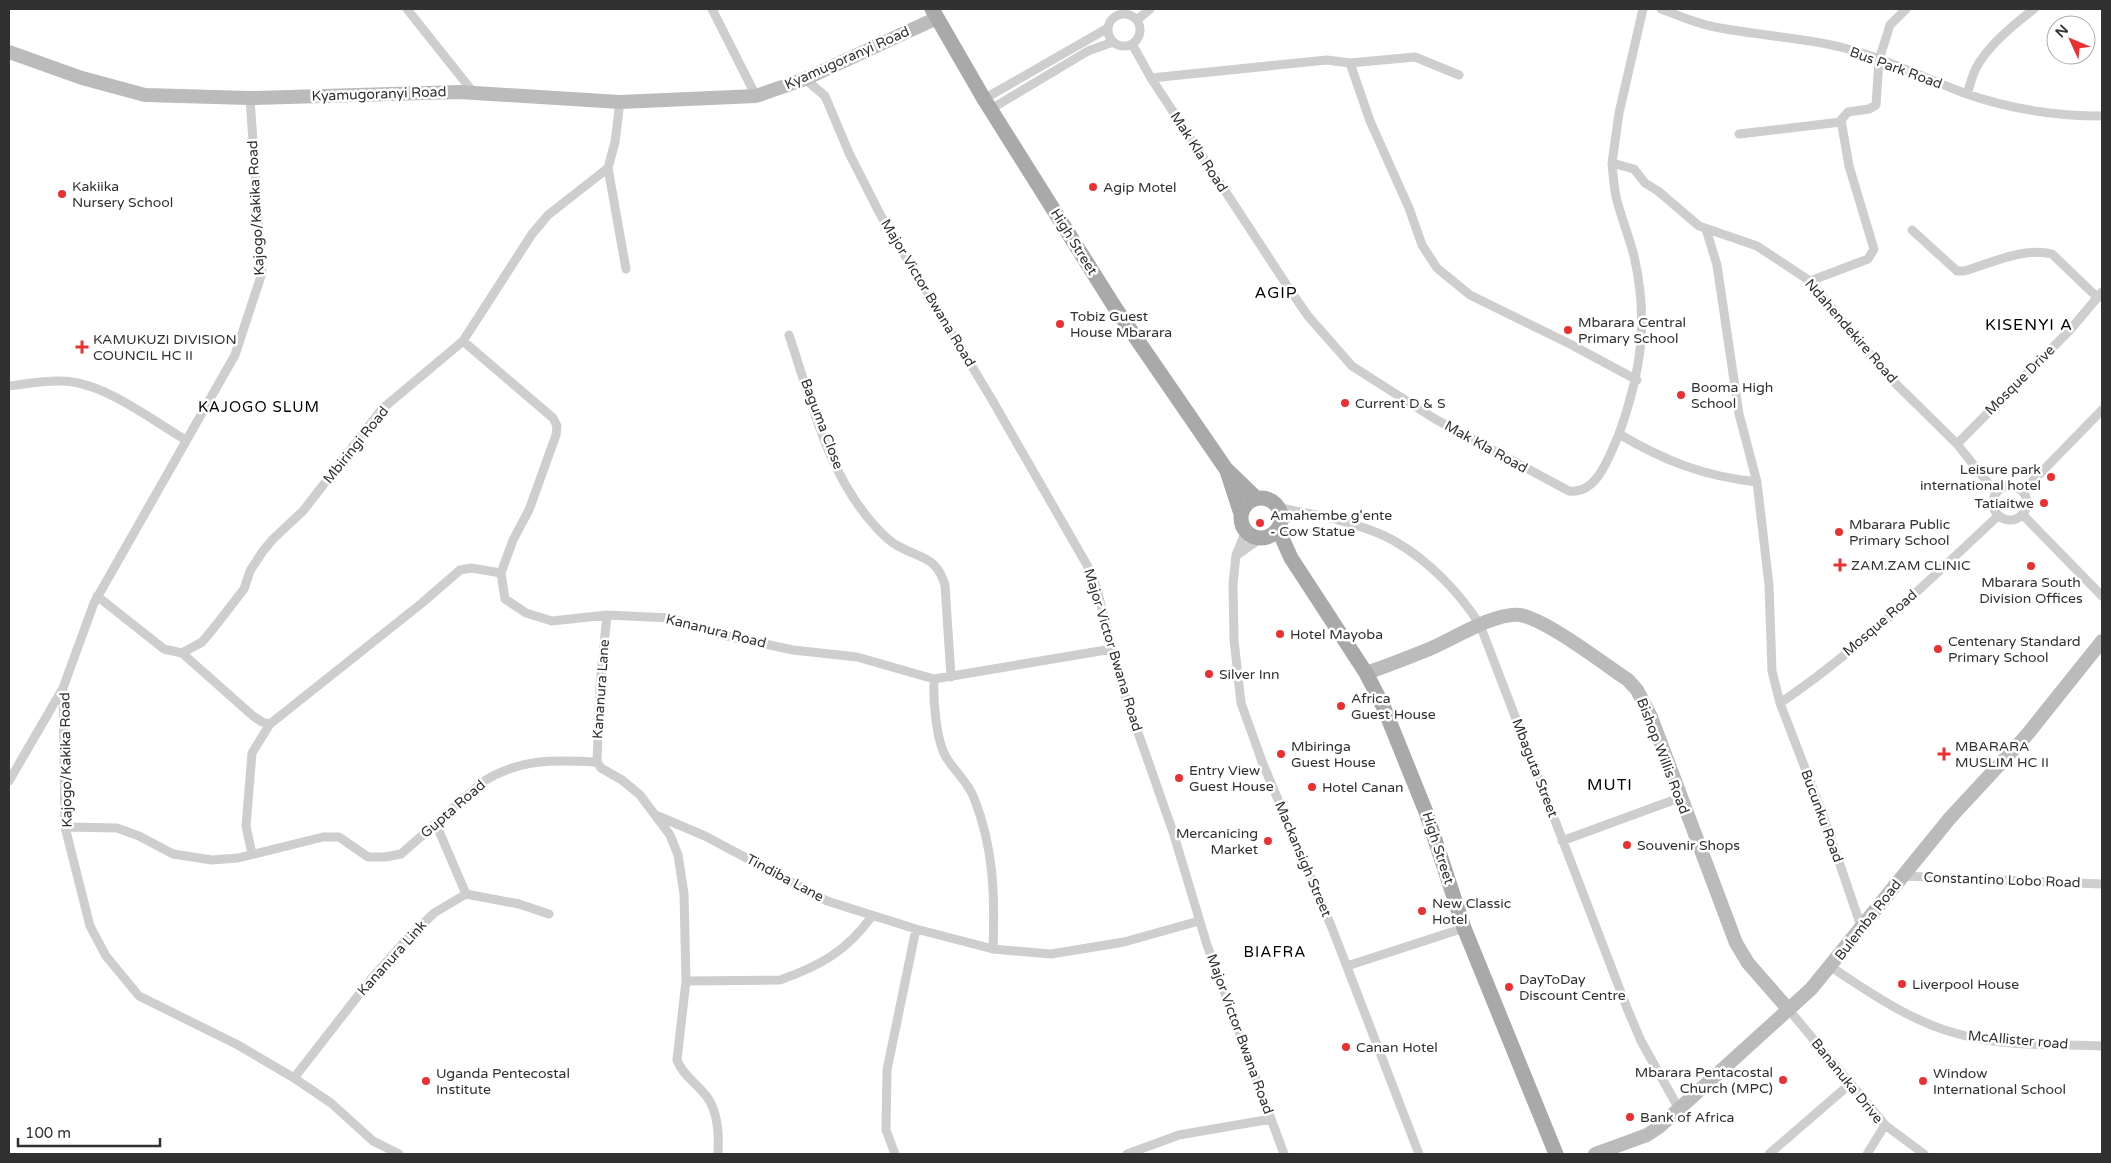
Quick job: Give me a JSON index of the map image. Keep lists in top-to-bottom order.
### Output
{
  "streets": {
    "main road": [
      "Kyamugoranyi Road",
      "High Street",
      "Bishop Willis Road",
      "Bulemba Road"
    ],
    "street": [
      "Bus Park Road",
      "Mak Kla Road",
      "Kajogo/Kakika Road",
      "Major Victor Bwana Road",
      "Ndahendekire Road",
      "Mosque Drive",
      "Baguma Close",
      "Mbiringi Road",
      "Mosque Road",
      "Kananura Road",
      "Kananura Lane",
      "Mbaguta Street",
      "Gupta Road",
      "Bucunku Road",
      "Mackansigh Street",
      "Tindiba Lane",
      "Constantino Lobo Road",
      "Kananura Link",
      "McAllister road",
      "Bananuka Drive"
    ]
  },
  "crossings": [
    ["Kyamugoranyi Road", "Kajogo/Kakika Road"],
    ["Kyamugoranyi Road", "High Street"],
    ["Kyamugoranyi Road", "Major Victor Bwana Road"],
    ["Mak Kla Road", "Ndahendekire Road"],
    ["Kajogo/Kakika Road", "Gupta Road"],
    ["Kajogo/Kakika Road", "Kananura Link"],
    ["High Street", "Bishop Willis Road"],
    ["High Street", "Mbaguta Street"],
    ["High Street", "Mackansigh Street"],
    ["Major Victor Bwana Road", "Kananura Road"],
    ["Major Victor Bwana Road", "Tindiba Lane"],
    ["Ndahendekire Road", "Mosque Drive"],
    ["Ndahendekire Road", "Mosque Road"],
    ["Baguma Close", "Kananura Road"],
    ["Mosque Road", "Bucunku Road"],
    ["Kananura Road", "Kananura Lane"],
    ["Kananura Lane", "Gupta Road"],
    ["Bishop Willis Road", "Mbaguta Street"],
    ["Bishop Willis Road", "Bulemba Road"],
    ["Bishop Willis Road", "Bananuka Drive"],
    ["Mbaguta Street", "Mackansigh Street"],
    ["Mbaguta Street", "Bulemba Road"],
    ["Bucunku Road", "Bulemba Road"],
    ["Constantino Lobo Road", "Bulemba Road"],
    ["Bulemba Road", "McAllister road"],
    ["Bulemba Road", "Bananuka Drive"]
  ],
  "districts": [
    "AGIP",
    "KISENYI A",
    "KAJOGO SLUM",
    "MUTI",
    "BIAFRA"
  ],
  "places": {
    "other": [
      "Agip Motel",
      "Kakiika Nursery School",
      "Tobiz Guest House Mbarara",
      "Mbarara Central Primary School",
      "Booma High School",
      "Current D & S",
      "Leisure park international hotel",
      "Tatiaitwe",
      "Amahembe g'ente - Cow Statue",
      "Mbarara Public Primary School",
      "Mbarara South Division Offices",
      "Hotel Mayoba",
      "Centenary Standard Primary School",
      "Silver Inn",
      "Africa Guest House",
      "Mbiringa Guest House",
      "Entry View Guest House",
      "Hotel Canan",
      "Mercanicing Market",
      "Souvenir Shops",
      "New Classic Hotel",
      "Liverpool House",
      "DayToDay Discount Centre",
      "Canan Hotel",
      "Mbarara Pentacostal Church (MPC)",
      "Uganda Pentecostal Institute",
      "Window International School",
      "Bank of Africa"
    ],
    "health": ["KAMUKUZI DIVISION COUNCIL HC II", "ZAM.ZAM CLINIC", "MBARARA MUSLIM HC II"]
  },
  "scale_bar": "100 m",
  "north": "top left"
}
